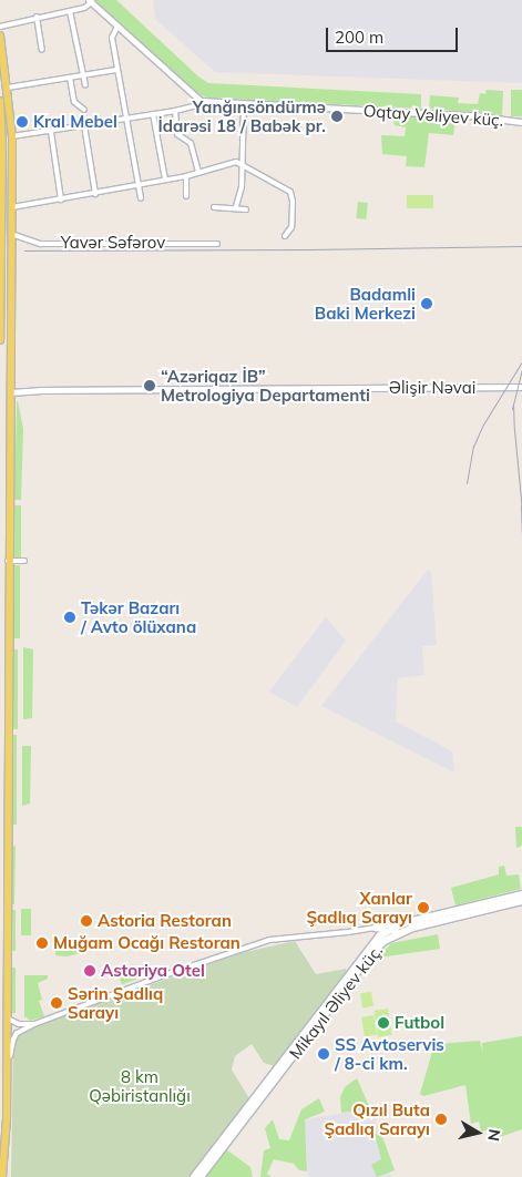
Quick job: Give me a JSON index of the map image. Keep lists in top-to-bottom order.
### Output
{
  "streets": {
    "main road": ["Mikayıl Əliyev küç."],
    "street": ["Oqtay Vəliyev küç.", "Yavər Səfərov", "Əlişir Nəvai"]
  },
  "parks": ["8 km Qəbiristanlığı"],
  "places": [
    "Yanğınsöndürmə İdarəsi 18 / Babək pr.",
    "Kral Mebel",
    "Badamli Baki Merkezi",
    "“Azəriqaz İB” Metrologiya Departamenti",
    "Təkər Bazarı / Avto ölüxana",
    "Xanlar Şadlıq Sarayı",
    "Astoria Restoran",
    "Muğam Ocağı Restoran",
    "Astoriya Otel",
    "Sərin Şadlıq Sarayı",
    "Futbol",
    "SS Avtoservis / 8-ci km.",
    "Qızıl Buta Şadlıq Sarayı"
  ],
  "scale_bar": "200 m",
  "north": "right"
}
